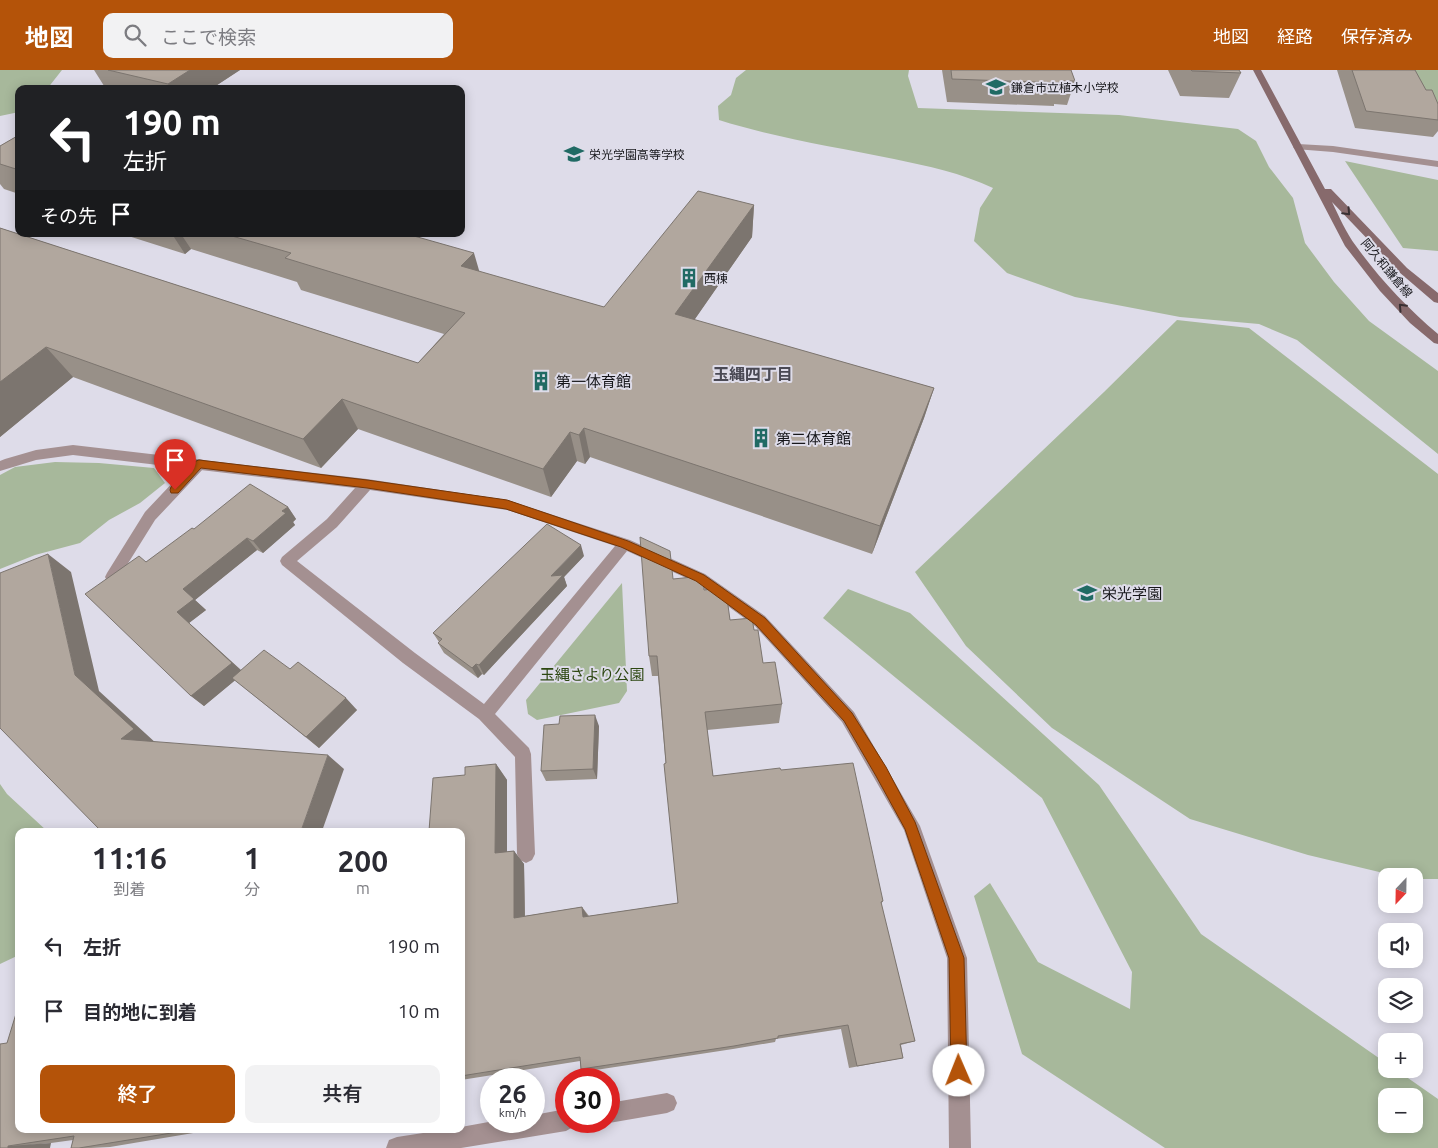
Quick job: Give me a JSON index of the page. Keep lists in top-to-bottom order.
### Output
{
  "streets": {
    "main road": ["阿久和鎌倉線"]
  },
  "districts": ["玉縄四丁目"],
  "parks": ["玉縄さより公園"],
  "places": {
    "school or university": ["鎌倉市立植木小学校", "栄光学園高等学校", "栄光学園"],
    "building": ["西棟", "第一体育館", "第二体育館"]
  },
  "north": "bottom",
  "page": {
    "header": "地図",
    "search": "ここで検索",
    "nav": ["地図", "経路", "保存済み"],
    "turn": ["190 m", "左折"],
    "then": "その先",
    "eta": [
      "11:16",
      "到着",
      "1",
      "分",
      "200",
      "m"
    ],
    "map_buttons": ["+", "−"],
    "list": [
      {
        "name": "左折",
        "value": "190 m"
      },
      {
        "name": "目的地に到着",
        "value": "10 m"
      }
    ],
    "buttons": ["終了", "共有"],
    "speed": "26 km/h",
    "limit": "30"
  }
}
